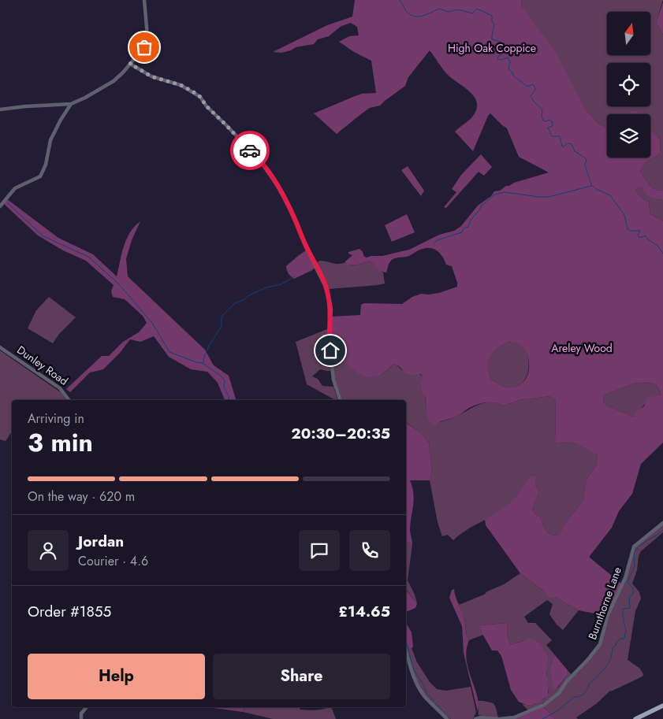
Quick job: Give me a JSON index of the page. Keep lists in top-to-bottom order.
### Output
{
  "streets": {
    "street": ["Dunley Road", "Burnthorne Lane"]
  },
  "parks": ["High Oak Coppice", "Areley Wood"],
  "north": "top",
  "page": {
    "heading": ["3 min", "Arriving in", "20:30–20:35"],
    "panel": [
      "Jordan",
      "Courier · 4.6",
      "Order #1855",
      "£14.65"
    ],
    "bar": "On the way · 620 m",
    "buttons": ["Help", "Share"]
  }
}
